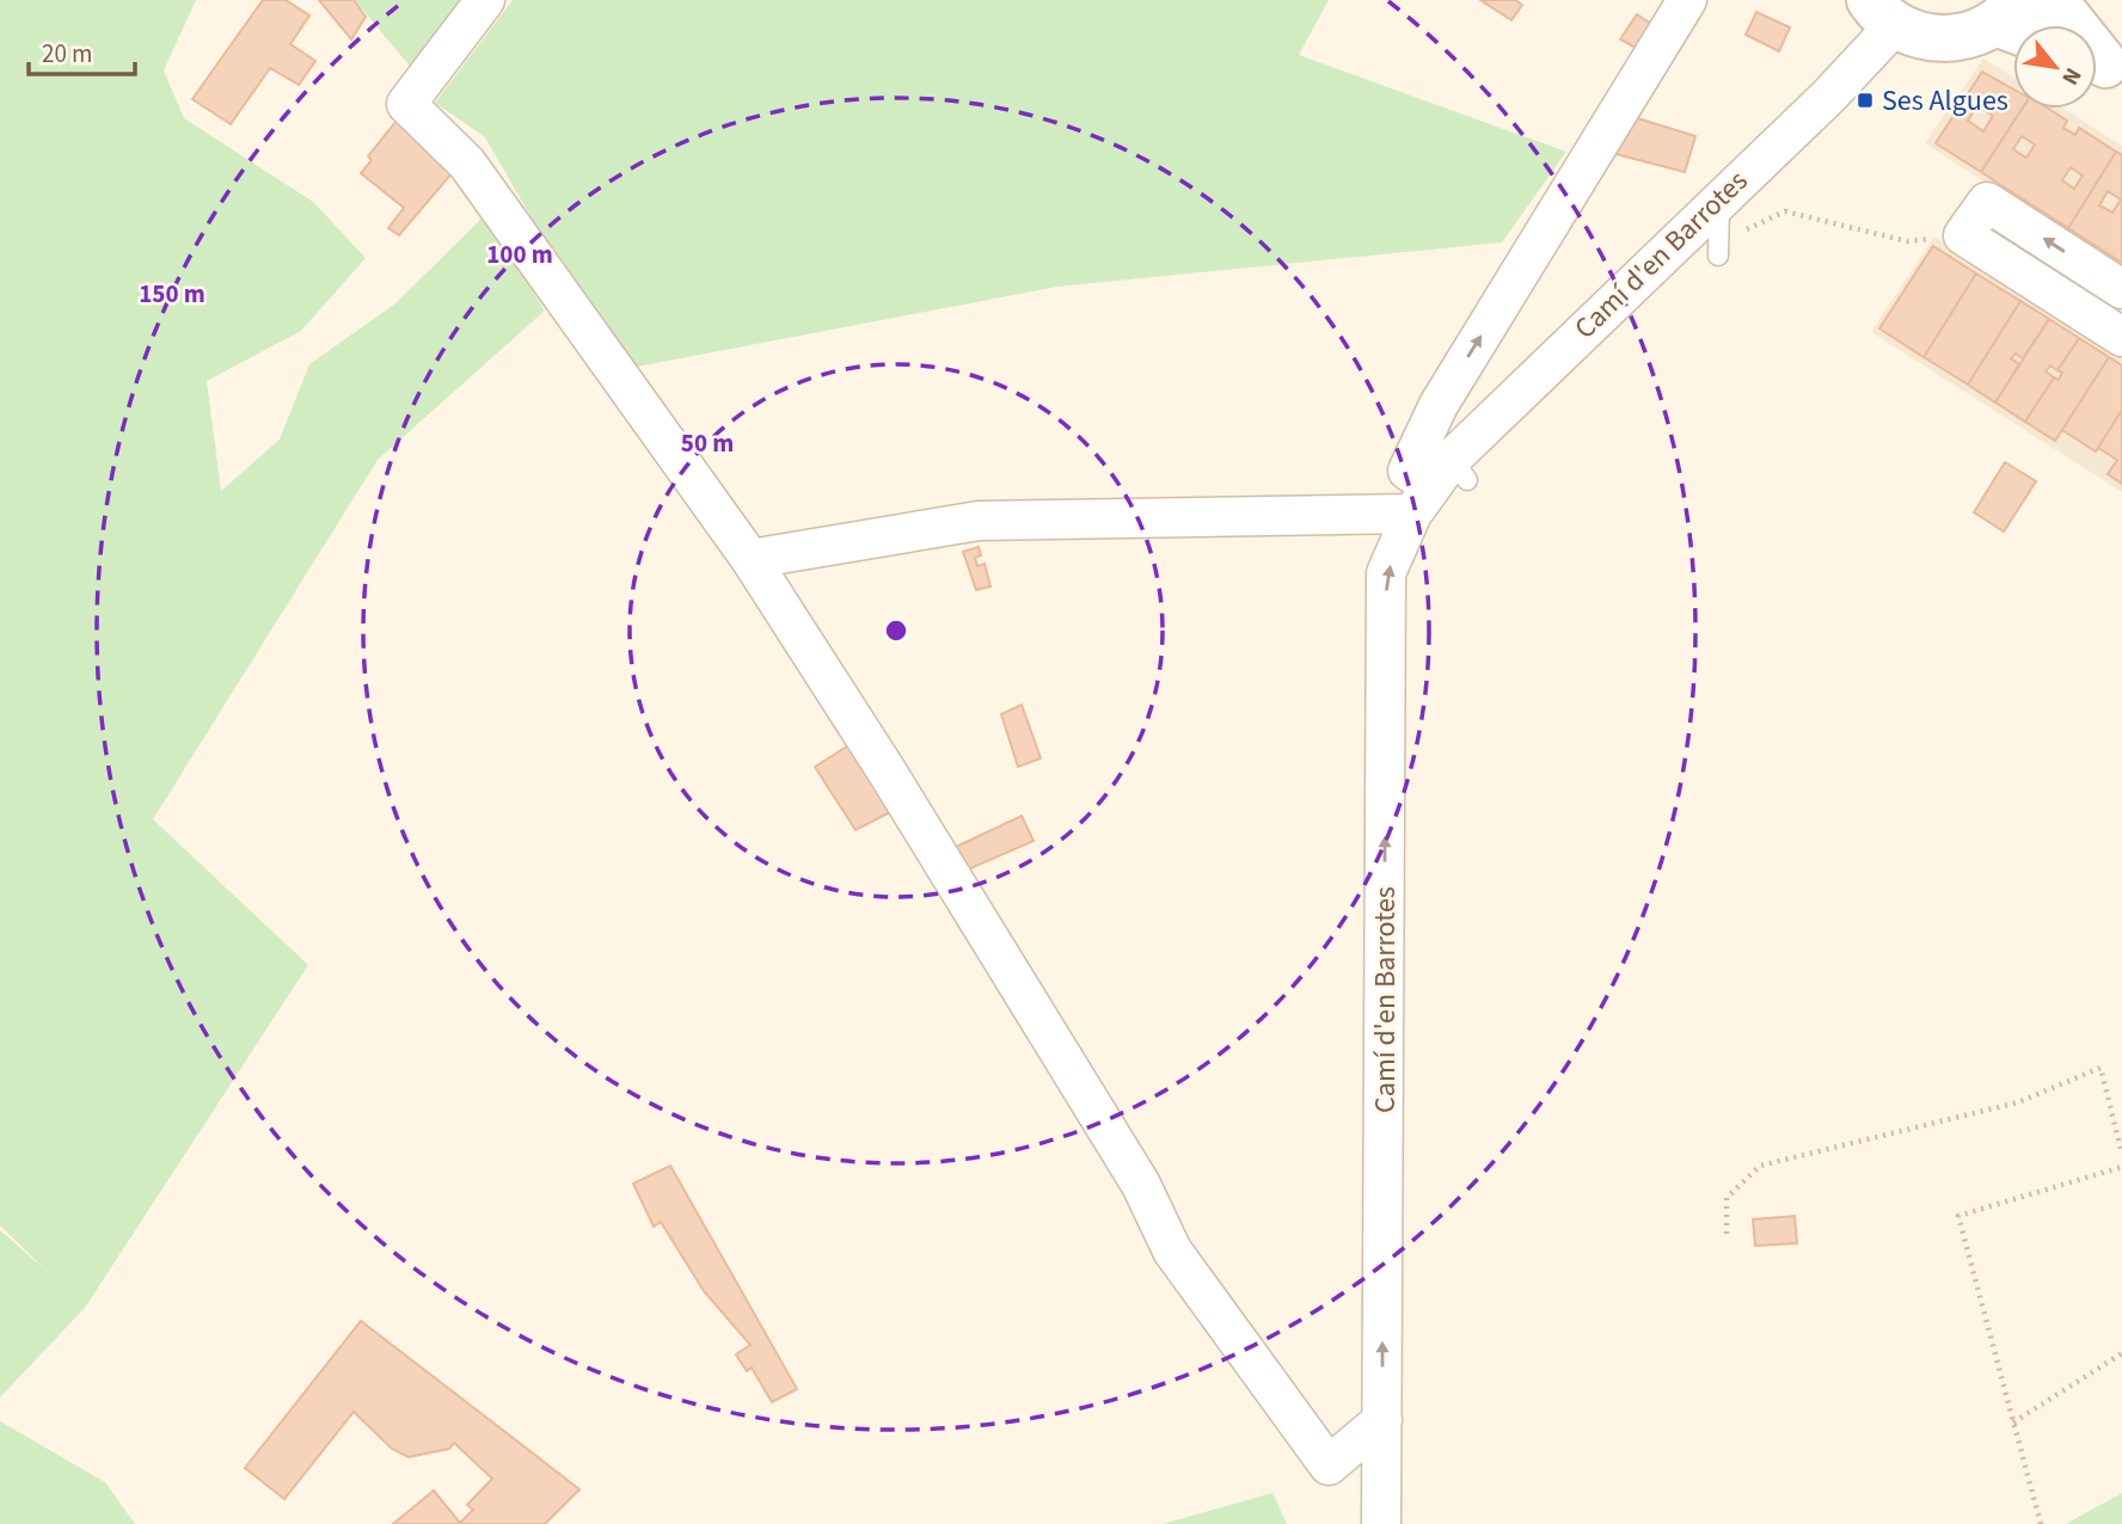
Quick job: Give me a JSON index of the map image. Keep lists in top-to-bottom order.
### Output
{
  "streets": {
    "street": ["Camí d'en Barrotes"]
  },
  "one_way": ["Camí d'en Barrotes"],
  "places": {
    "transit": ["Ses Algues"]
  },
  "scale_bar": "20 m",
  "north": "bottom right",
  "rings": ["100 m", "150 m", "50 m"]
}
